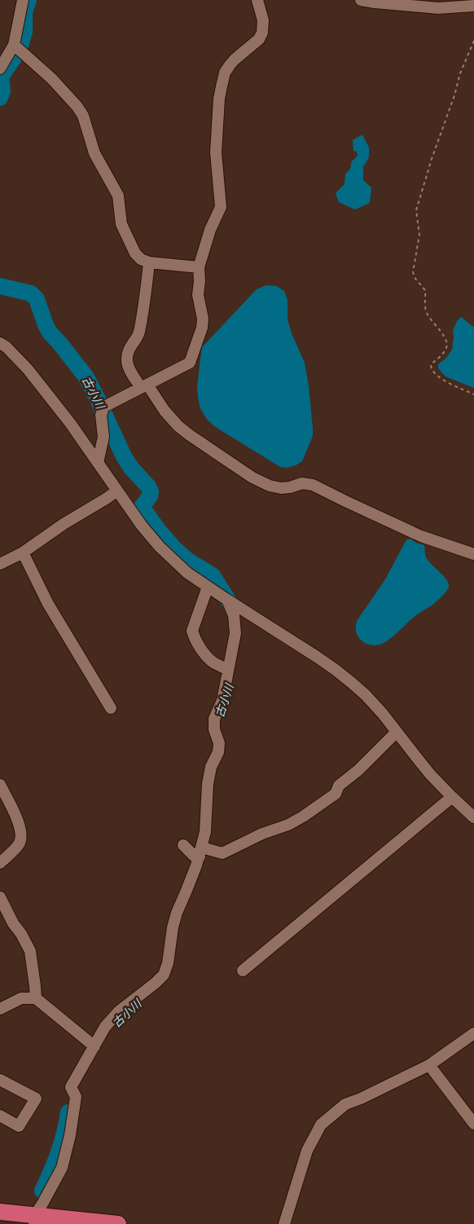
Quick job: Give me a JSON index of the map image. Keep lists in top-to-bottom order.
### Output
{
  "water": ["古小川"]
}
